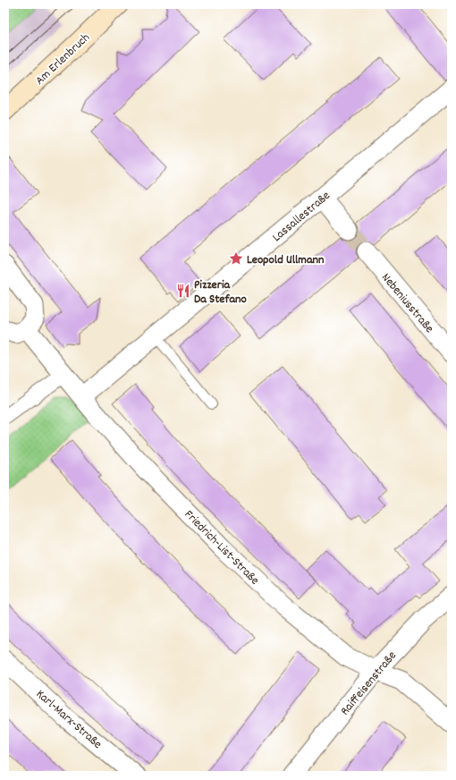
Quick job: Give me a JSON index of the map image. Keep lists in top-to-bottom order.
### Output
{
  "streets": {
    "main road": ["Am Erlenbruch"],
    "street": [
      "Lassallestraße",
      "Nebeniusstraße",
      "Friedrich-List-Straße",
      "Raiffeisenstraße",
      "Karl-Marx-Straße"
    ]
  },
  "crossings": [
    ["Lassallestraße", "Friedrich-List-Straße"],
    ["Friedrich-List-Straße", "Raiffeisenstraße"]
  ],
  "places": {
    "place": ["Leopold Ullmann"],
    "restaurant": ["Pizzeria Da Stefano"]
  }
}
